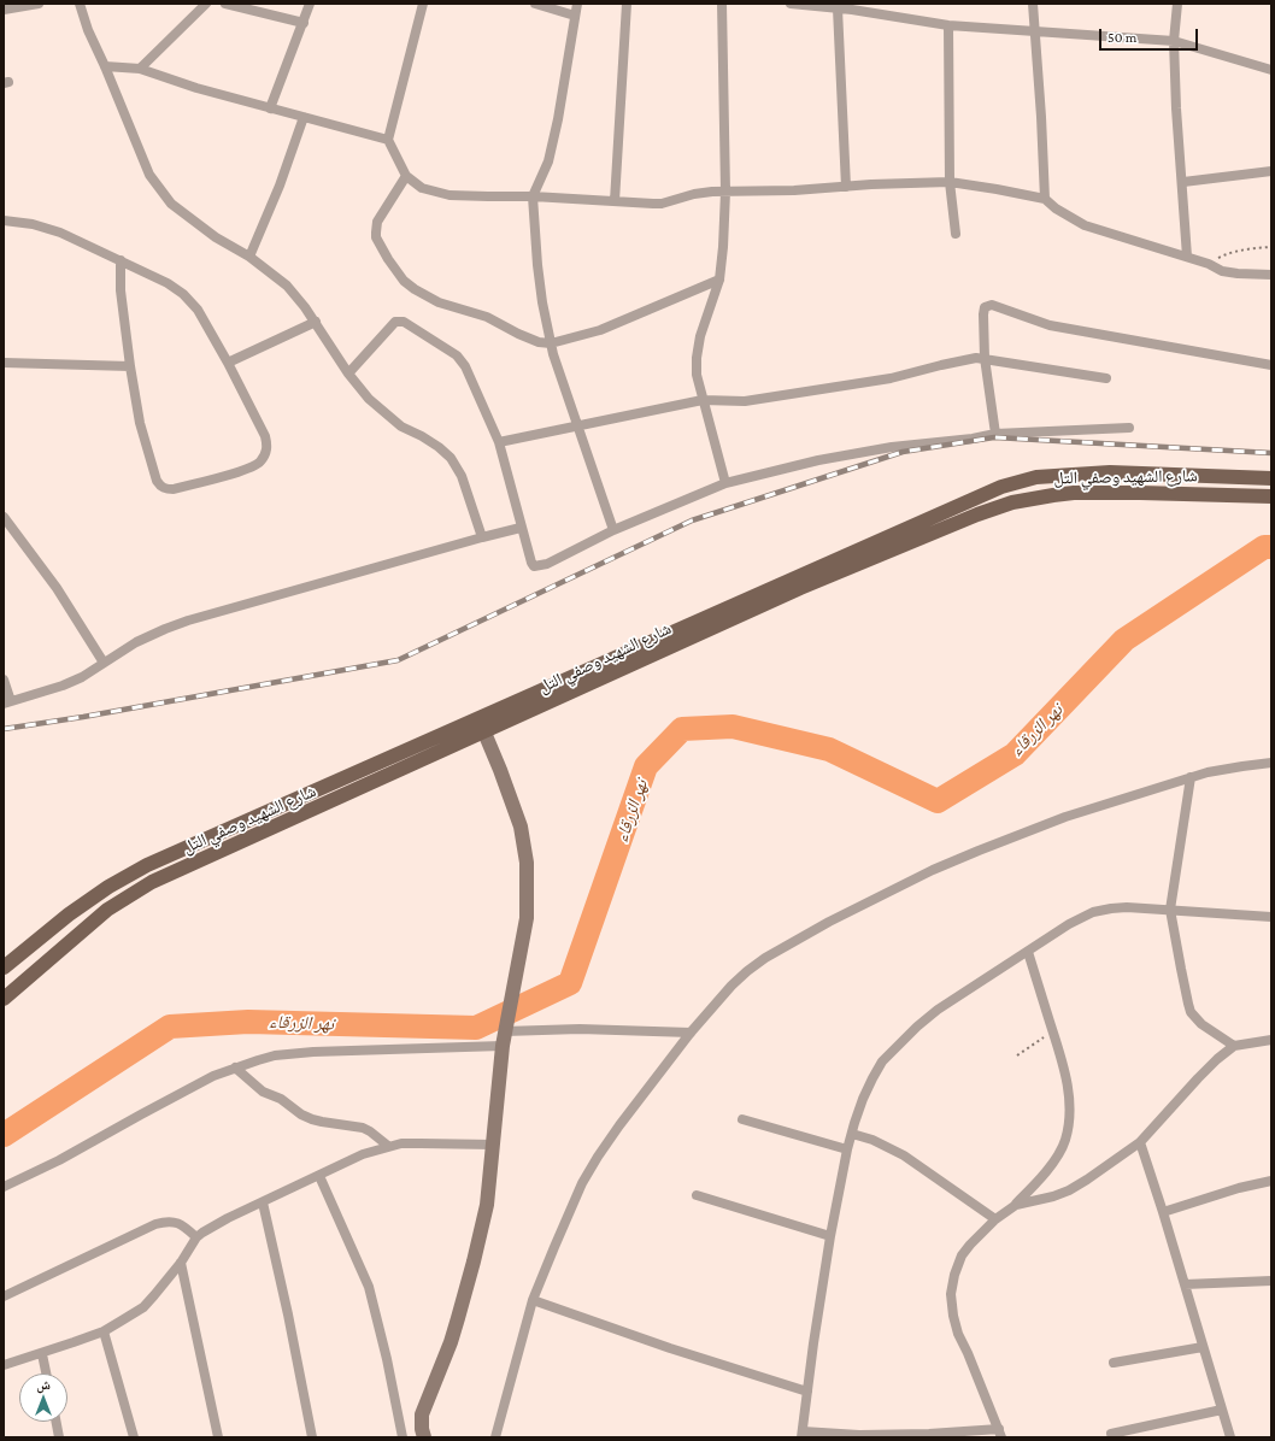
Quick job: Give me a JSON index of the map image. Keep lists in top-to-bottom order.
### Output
{
  "streets": {
    "main road": ["شارع الشهيد وصفي التل"]
  },
  "water": ["نهر الزرقاء"],
  "scale_bar": "50 m",
  "north": "top"
}
